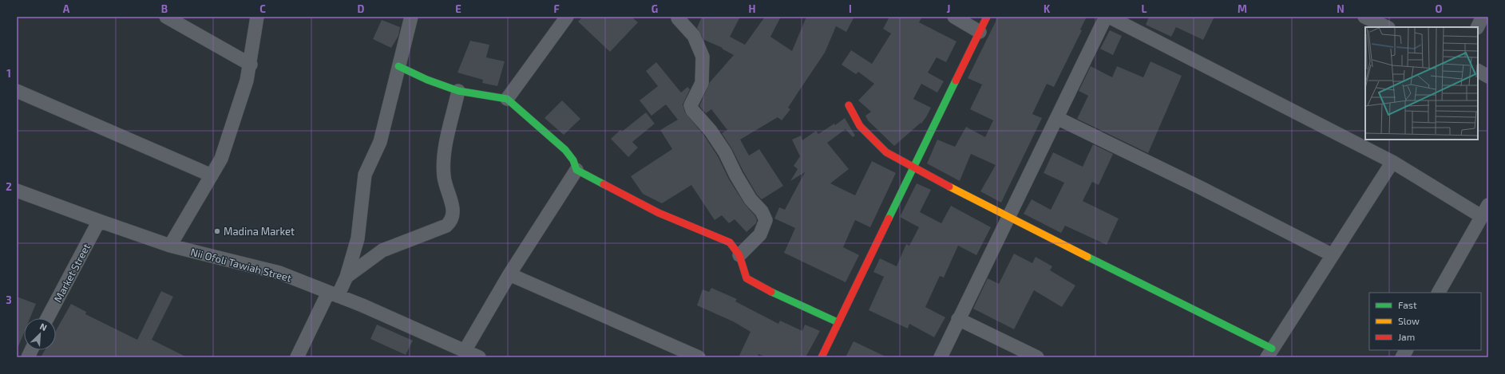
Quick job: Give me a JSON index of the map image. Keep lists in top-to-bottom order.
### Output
{
  "streets": {
    "street": ["Nii Ofoli Tawiah Street", "Market Street"]
  },
  "crossings": [
    ["Nii Ofoli Tawiah Street", "Market Street"]
  ],
  "places": ["Madina Market"],
  "legend": ["Fast", "Slow", "Jam"],
  "north": "top right",
  "grid": {
    "columns": [
      "A",
      "B",
      "C",
      "D",
      "E",
      "F",
      "G",
      "H",
      "I",
      "J",
      "K",
      "L",
      "M",
      "N",
      "O"
    ],
    "rows": ["1", "2", "3"]
  }
}
